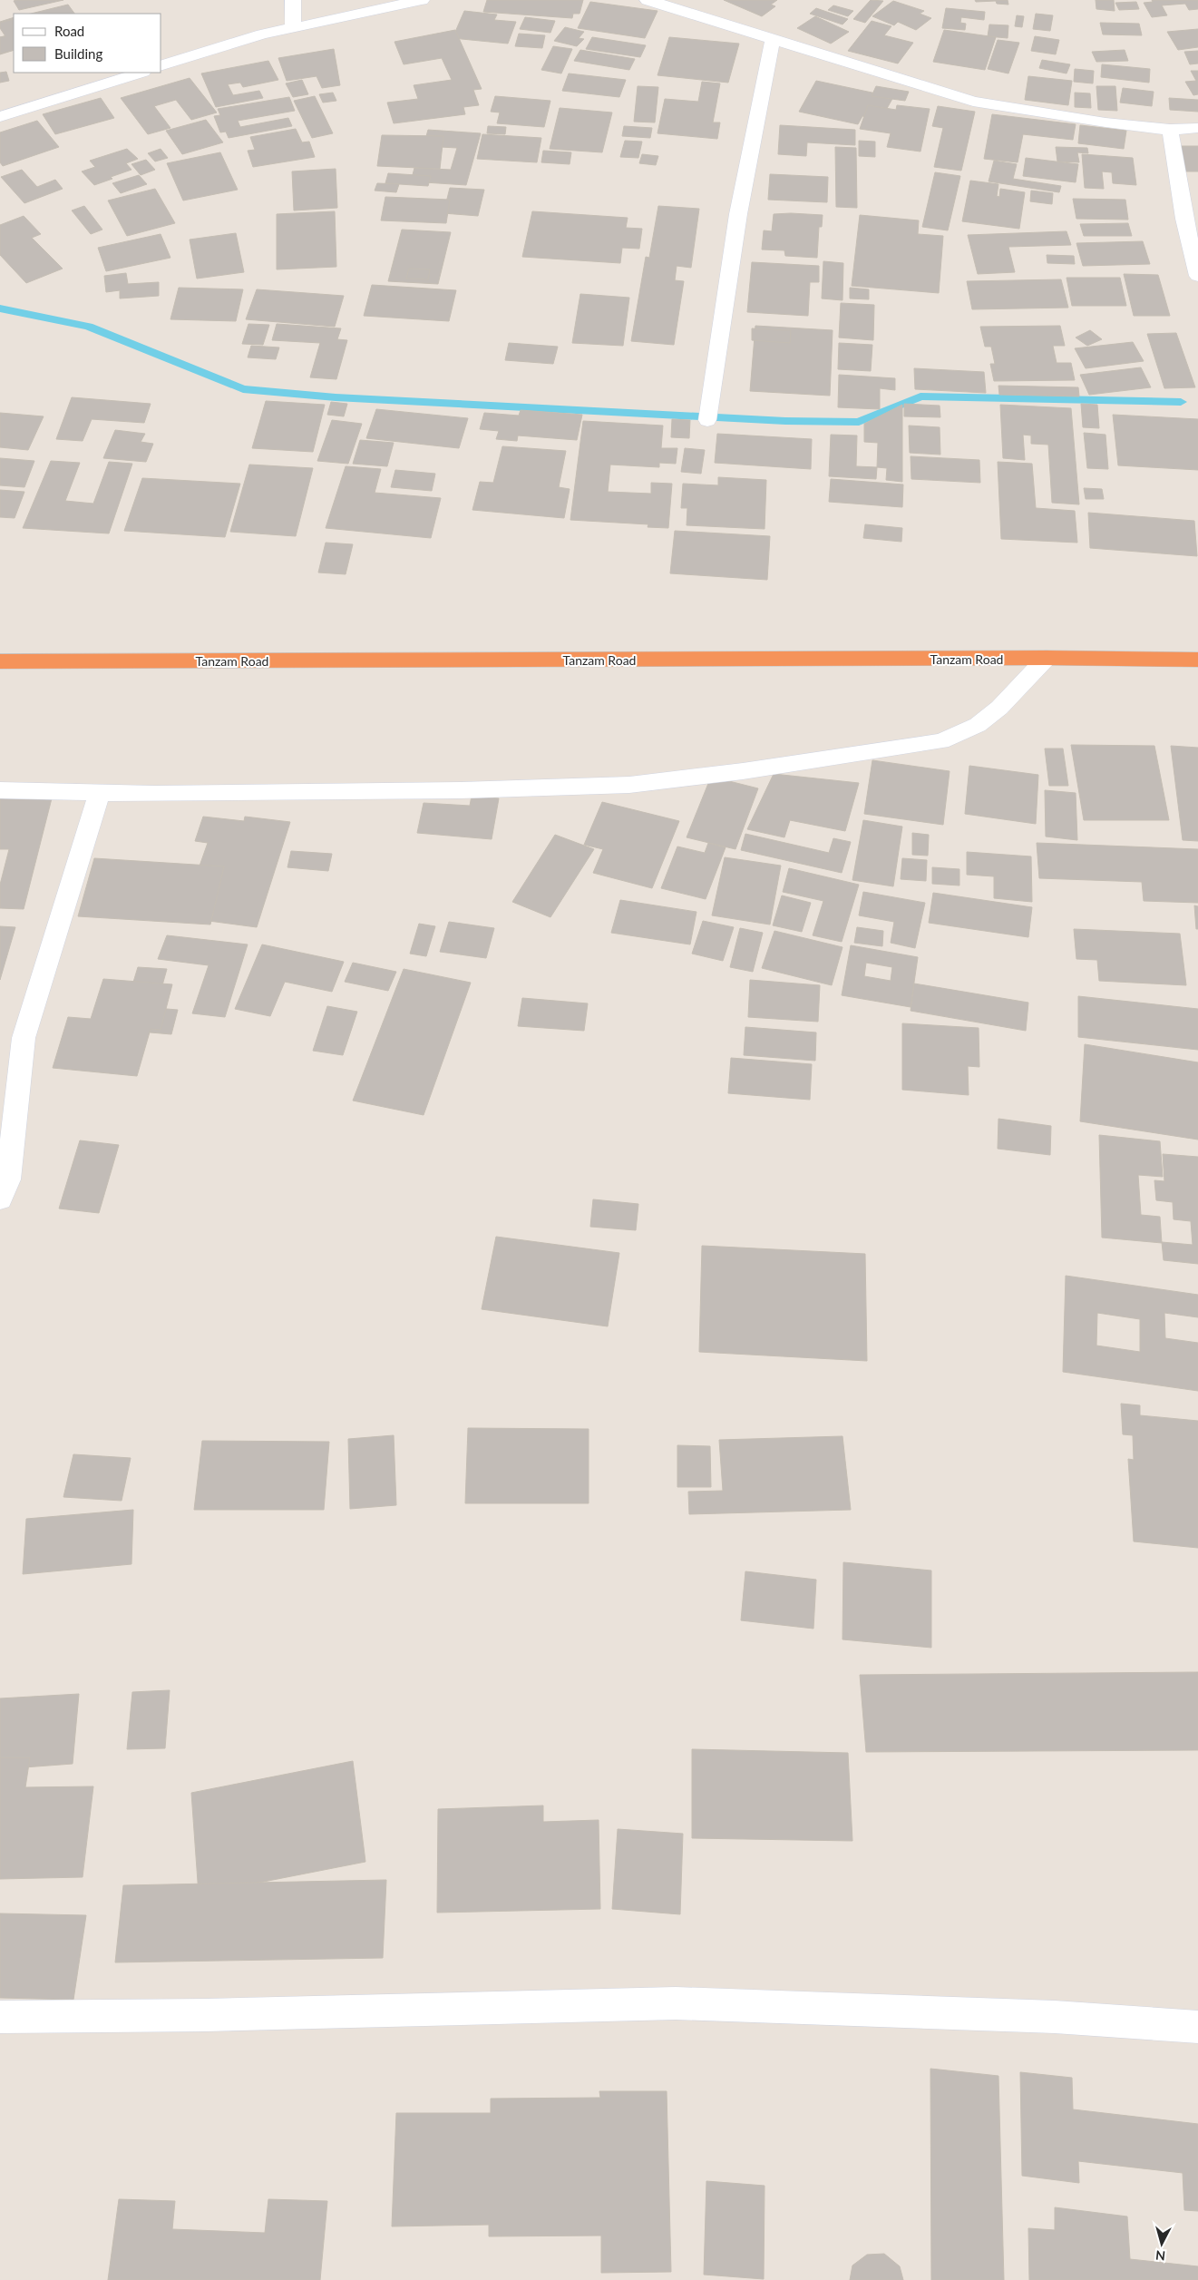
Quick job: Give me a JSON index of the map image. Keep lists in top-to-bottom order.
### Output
{
  "streets": {
    "highway": ["Tanzam Road"]
  },
  "legend": ["Road", "Building"],
  "north": "bottom"
}
